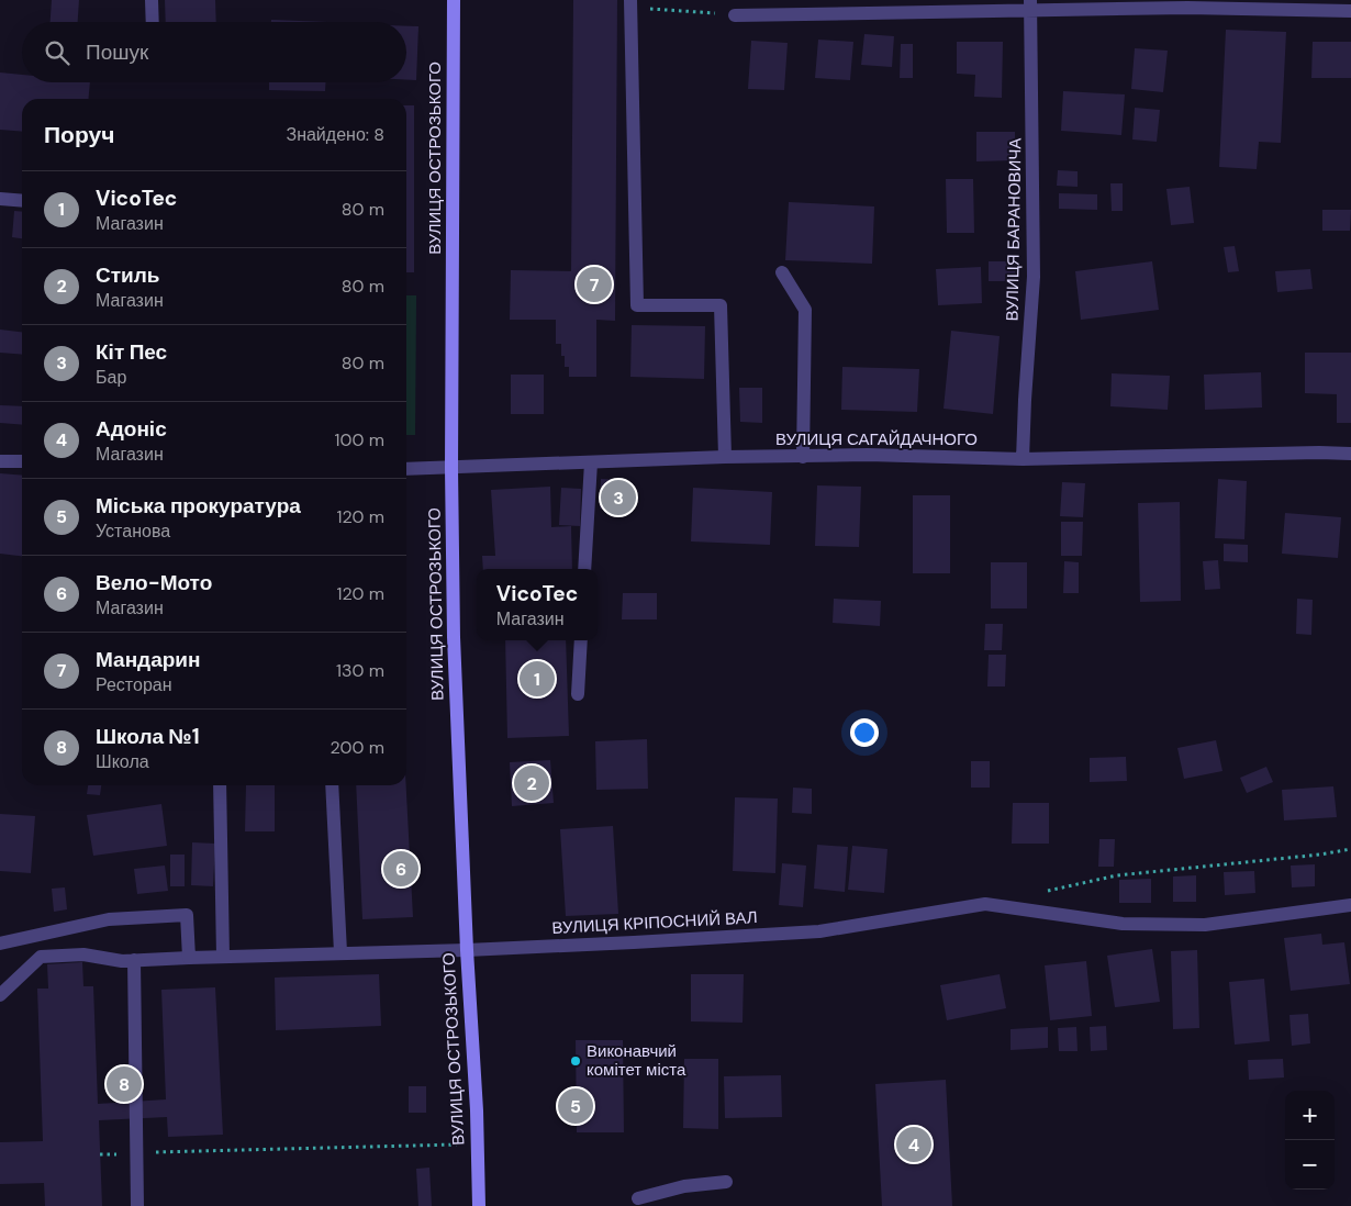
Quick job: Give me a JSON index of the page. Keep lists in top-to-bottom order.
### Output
{
  "streets": {
    "main road": ["ВУЛИЦЯ ОСТРОЗЬКОГО"],
    "street": ["ВУЛИЦЯ БАРАНОВИЧА", "ВУЛИЦЯ САГАЙДАЧНОГО", "ВУЛИЦЯ КРІПОСНИЙ ВАЛ"]
  },
  "crossings": [
    ["ВУЛИЦЯ ОСТРОЗЬКОГО", "ВУЛИЦЯ САГАЙДАЧНОГО"],
    ["ВУЛИЦЯ ОСТРОЗЬКОГО", "ВУЛИЦЯ КРІПОСНИЙ ВАЛ"],
    ["ВУЛИЦЯ БАРАНОВИЧА", "ВУЛИЦЯ САГАЙДАЧНОГО"]
  ],
  "places": ["Виконавчий комітет міста"],
  "page": {
    "search": "Пошук",
    "heading": ["Поруч", "Знайдено: 8"],
    "list": [
      {
        "mark": "1",
        "name": "VicoTec",
        "note": "Магазин",
        "value": "80 m"
      },
      {
        "mark": "2",
        "name": "Стиль",
        "note": "Магазин",
        "value": "80 m"
      },
      {
        "mark": "3",
        "name": "Кіт Пес",
        "note": "Бар",
        "value": "80 m"
      },
      {
        "mark": "4",
        "name": "Адоніс",
        "note": "Магазин",
        "value": "100 m"
      },
      {
        "mark": "5",
        "name": "Міська прокуратура",
        "note": "Установа",
        "value": "120 m"
      },
      {
        "mark": "6",
        "name": "Вело-Мото",
        "note": "Магазин",
        "value": "120 m"
      },
      {
        "mark": "7",
        "name": "Мандарин",
        "note": "Ресторан",
        "value": "130 m"
      },
      {
        "mark": "8",
        "name": "Школа №1",
        "note": "Школа",
        "value": "200 m"
      }
    ],
    "pins": [
      "7",
      "3",
      "1",
      "2",
      "6",
      "8",
      "5",
      "4"
    ],
    "popup": ["VicoTec", "Магазин"],
    "map_buttons": ["+", "−"]
  }
}
